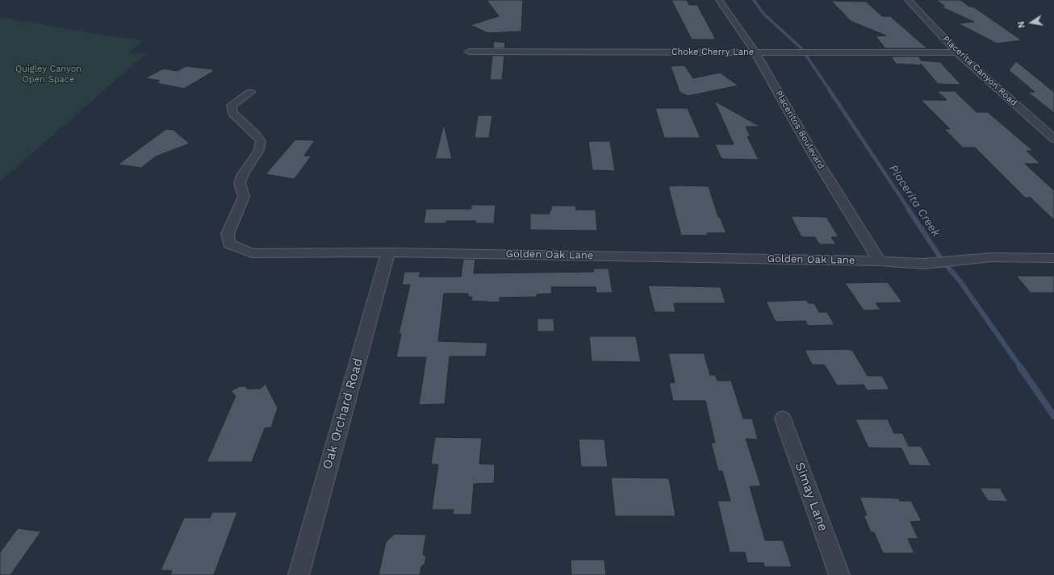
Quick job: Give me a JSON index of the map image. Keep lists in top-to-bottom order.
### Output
{
  "streets": {
    "street": [
      "Choke Cherry Lane",
      "Placerita Canyon Road",
      "Placeritos Boulevard",
      "Golden Oak Lane",
      "Oak Orchard Road",
      "Simay Lane"
    ]
  },
  "crossings": [
    ["Choke Cherry Lane", "Placerita Canyon Road"],
    ["Choke Cherry Lane", "Placeritos Boulevard"],
    ["Placeritos Boulevard", "Golden Oak Lane"],
    ["Golden Oak Lane", "Oak Orchard Road"]
  ],
  "water": ["Placerita Creek"],
  "parks": ["Quigley Canyon Open Space"],
  "north": "left"
}
